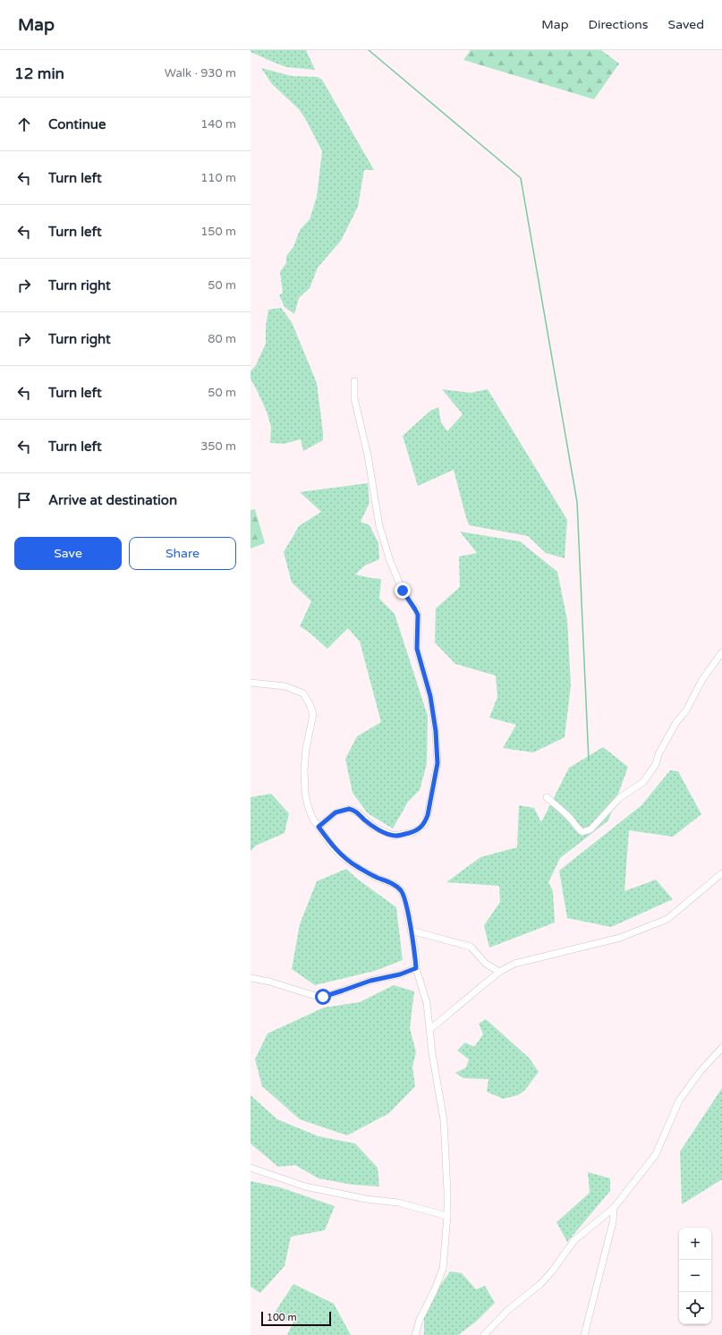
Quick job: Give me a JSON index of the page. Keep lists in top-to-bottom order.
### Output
{
  "scale_bar": "100 m",
  "page": {
    "header": "Map",
    "nav": ["Map", "Directions", "Saved"],
    "heading": ["12 min", "Walk · 930 m"],
    "list": [
      ["Continue", "140 m"],
      ["Turn left", "110 m"],
      ["Turn left", "150 m"],
      ["Turn right", "50 m"],
      ["Turn right", "80 m"],
      ["Turn left", "50 m"],
      ["Turn left", "350 m"],
      "Arrive at destination"
    ],
    "buttons": ["Save", "Share"],
    "map_buttons": ["+", "−"],
    "scale": "100 m"
  }
}
